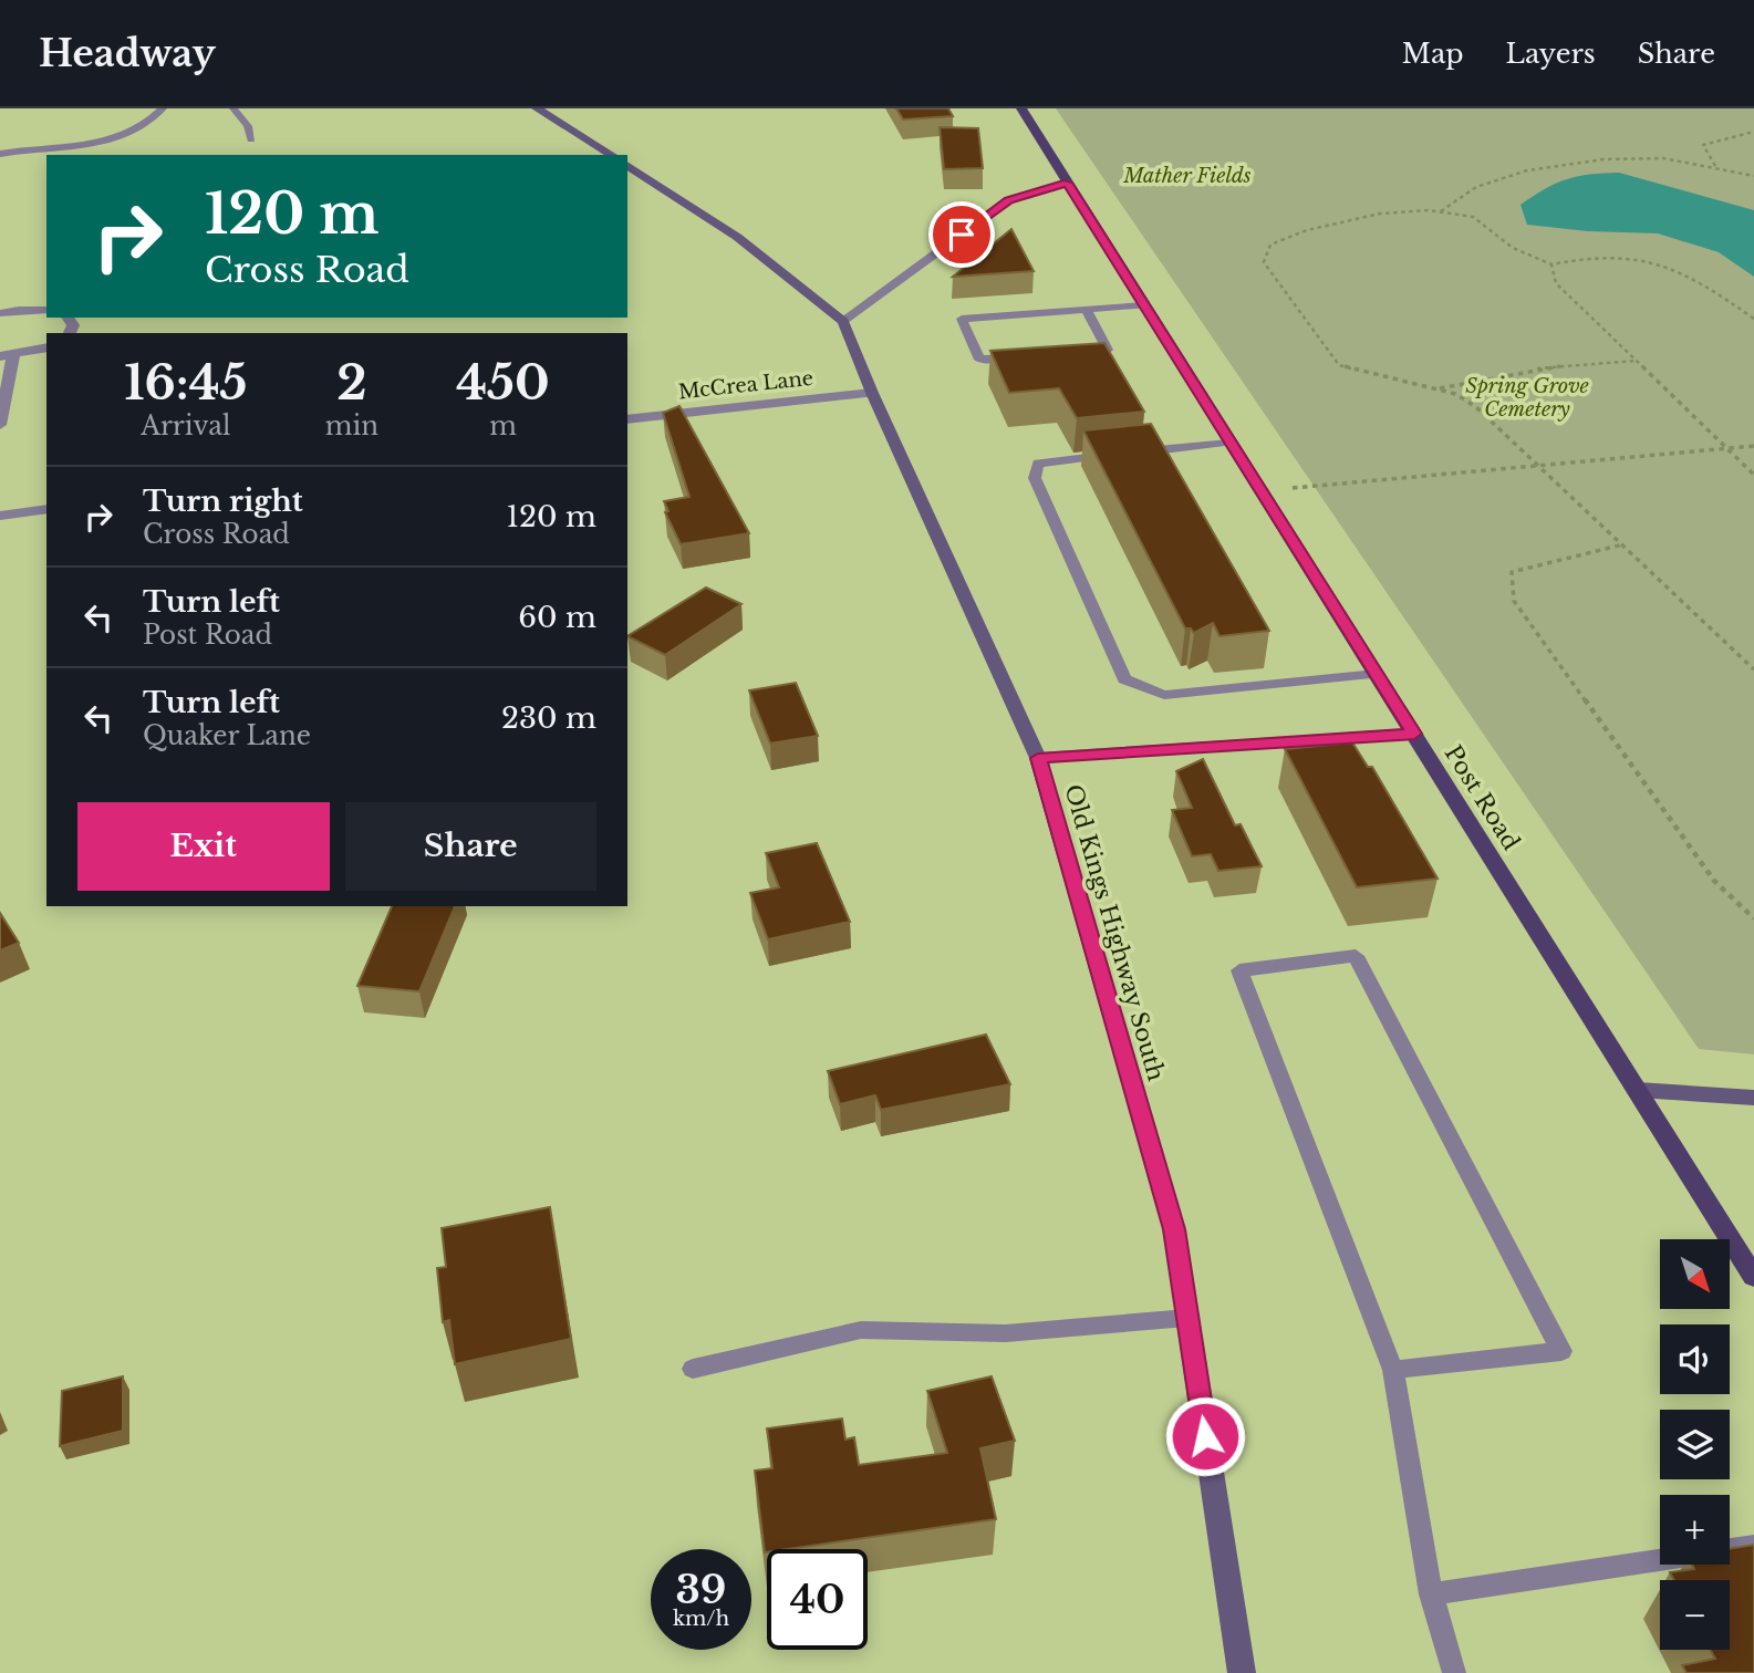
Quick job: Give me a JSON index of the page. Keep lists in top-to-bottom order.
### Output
{
  "streets": {
    "main road": ["Post Road"],
    "street": ["McCrea Lane", "Old Kings Highway South"]
  },
  "crossings": [
    ["McCrea Lane", "Old Kings Highway South"]
  ],
  "parks": ["Mather Fields", "Spring Grove Cemetery"],
  "north": "bottom right",
  "page": {
    "header": "Headway",
    "nav": ["Map", "Layers", "Share"],
    "turn": ["120 m", "Cross Road"],
    "eta": [
      "16:45",
      "Arrival",
      "2",
      "min",
      "450",
      "m"
    ],
    "list": [
      {
        "name": "Turn right",
        "note": "Cross Road",
        "value": "120 m"
      },
      {
        "name": "Turn left",
        "note": "Post Road",
        "value": "60 m"
      },
      {
        "name": "Turn left",
        "note": "Quaker Lane",
        "value": "230 m"
      }
    ],
    "buttons": ["Exit", "Share"],
    "map_buttons": ["+", "−"],
    "speed": "39 km/h",
    "limit": "40"
  }
}
